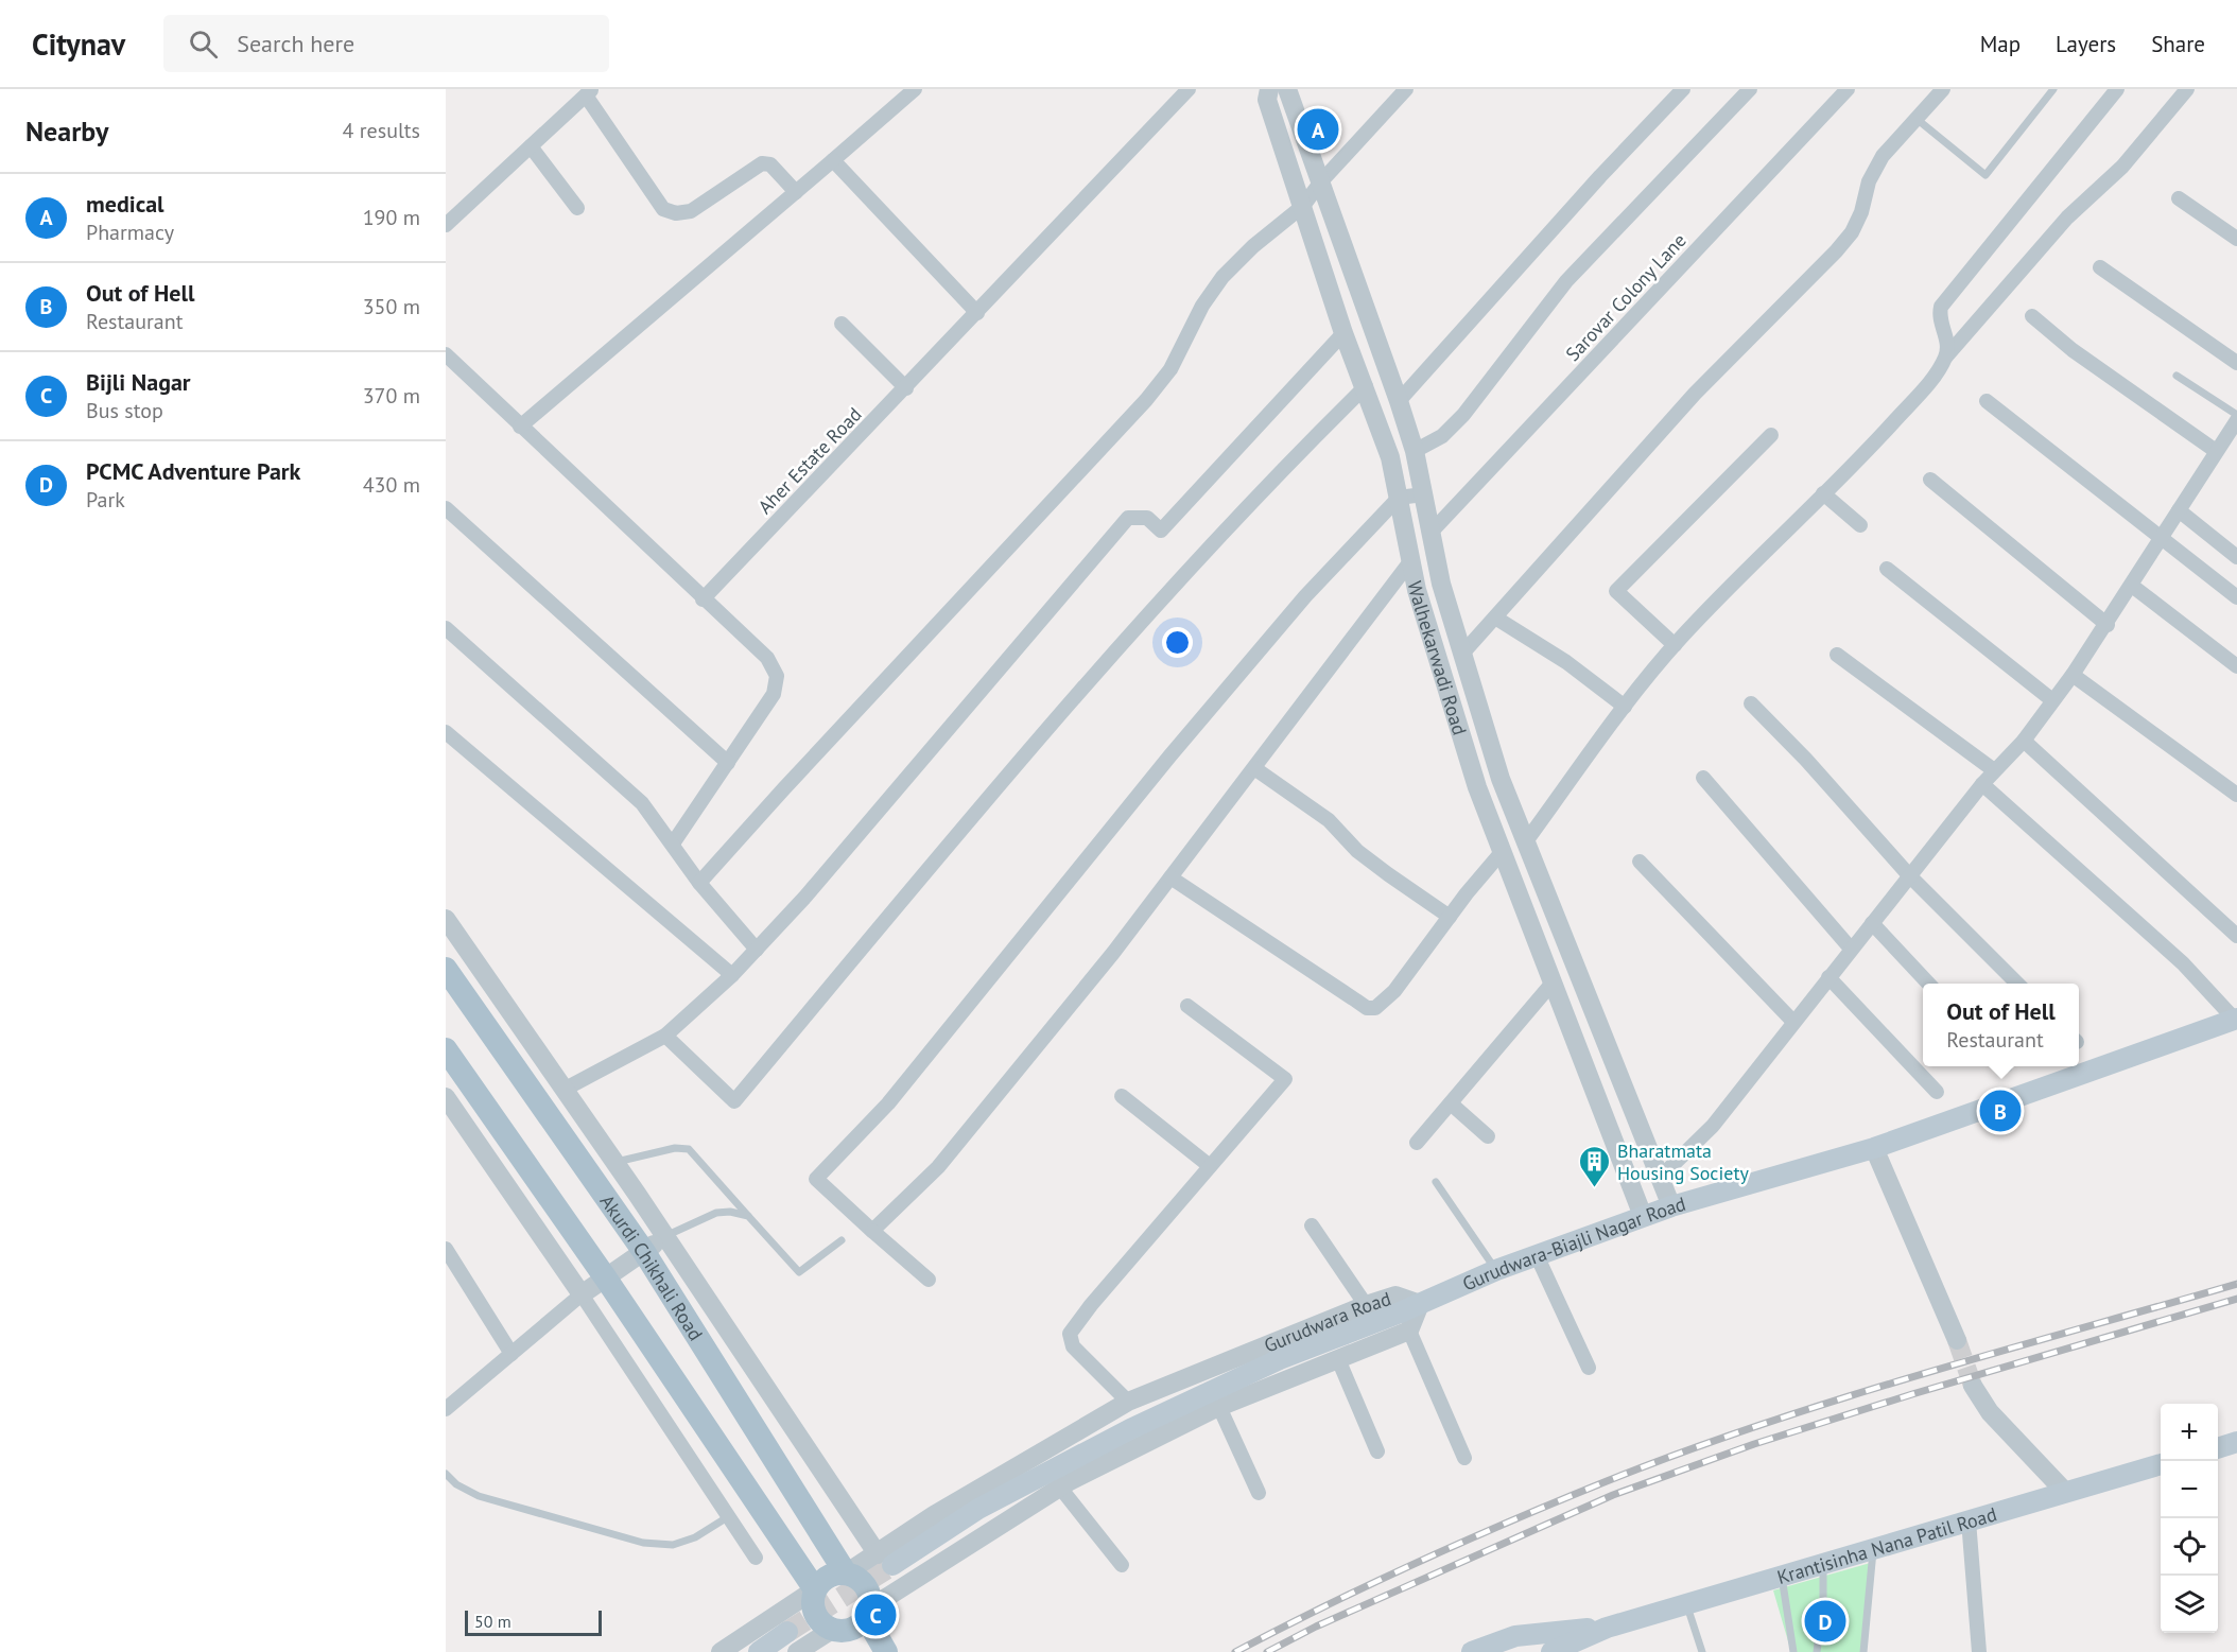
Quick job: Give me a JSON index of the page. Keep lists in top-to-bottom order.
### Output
{
  "streets": {
    "main road": ["Gurudwara-Biajli Nagar Road", "Akurdi Chikhali Road", "Krantisinha Nana Patil Road"],
    "street": [
      "Sarovar Colony Lane",
      "Aher Estate Road",
      "Walhekarwadi Road",
      "Gurudwara Road"
    ]
  },
  "crossings": [
    ["Sarovar Colony Lane", "Walhekarwadi Road"],
    ["Walhekarwadi Road", "Gurudwara-Biajli Nagar Road"],
    ["Gurudwara-Biajli Nagar Road", "Gurudwara Road"],
    ["Akurdi Chikhali Road", "Gurudwara Road"]
  ],
  "places": {
    "building": ["Bharatmata Housing Society"]
  },
  "scale_bar": "50 m",
  "page": {
    "header": "Citynav",
    "search": "Search here",
    "nav": ["Map", "Layers", "Share"],
    "heading": ["Nearby", "4 results"],
    "pins": [
      "A",
      "B",
      "C",
      "D"
    ],
    "list": [
      {
        "mark": "A",
        "name": "medical",
        "note": "Pharmacy",
        "value": "190 m"
      },
      {
        "mark": "B",
        "name": "Out of Hell",
        "note": "Restaurant",
        "value": "350 m"
      },
      {
        "mark": "C",
        "name": "Bijli Nagar",
        "note": "Bus stop",
        "value": "370 m"
      },
      {
        "mark": "D",
        "name": "PCMC Adventure Park",
        "note": "Park",
        "value": "430 m"
      }
    ],
    "popup": ["Out of Hell", "Restaurant"],
    "map_buttons": ["+", "−"],
    "scale": "50 m"
  }
}
